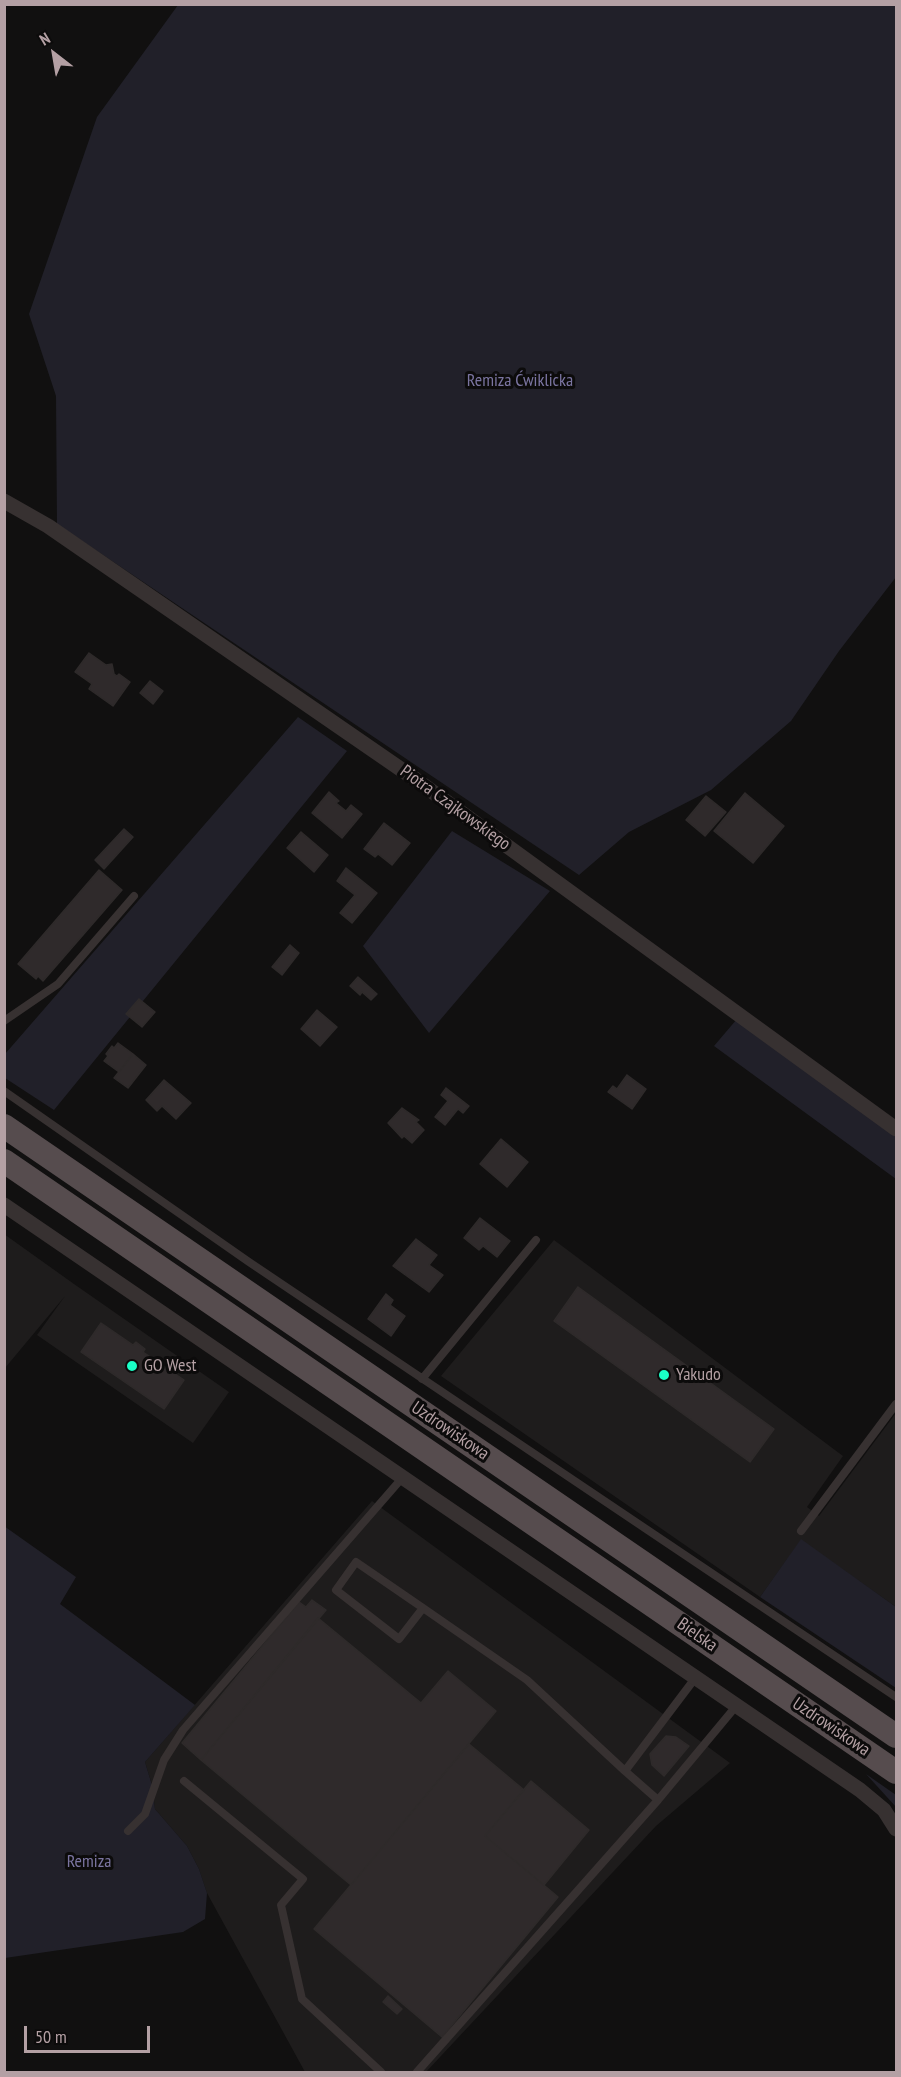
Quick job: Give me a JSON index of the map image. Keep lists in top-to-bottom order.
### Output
{
  "streets": {
    "main road": ["Uzdrowiskowa", "Bielska"],
    "street": ["Piotra Czajkowskiego"]
  },
  "crossings": [
    ["Uzdrowiskowa", "Bielska"]
  ],
  "parks": ["Remiza Ćwiklicka", "Remiza"],
  "places": ["GO West", "Yakudo"],
  "scale_bar": "50 m",
  "north": "top left"
}
